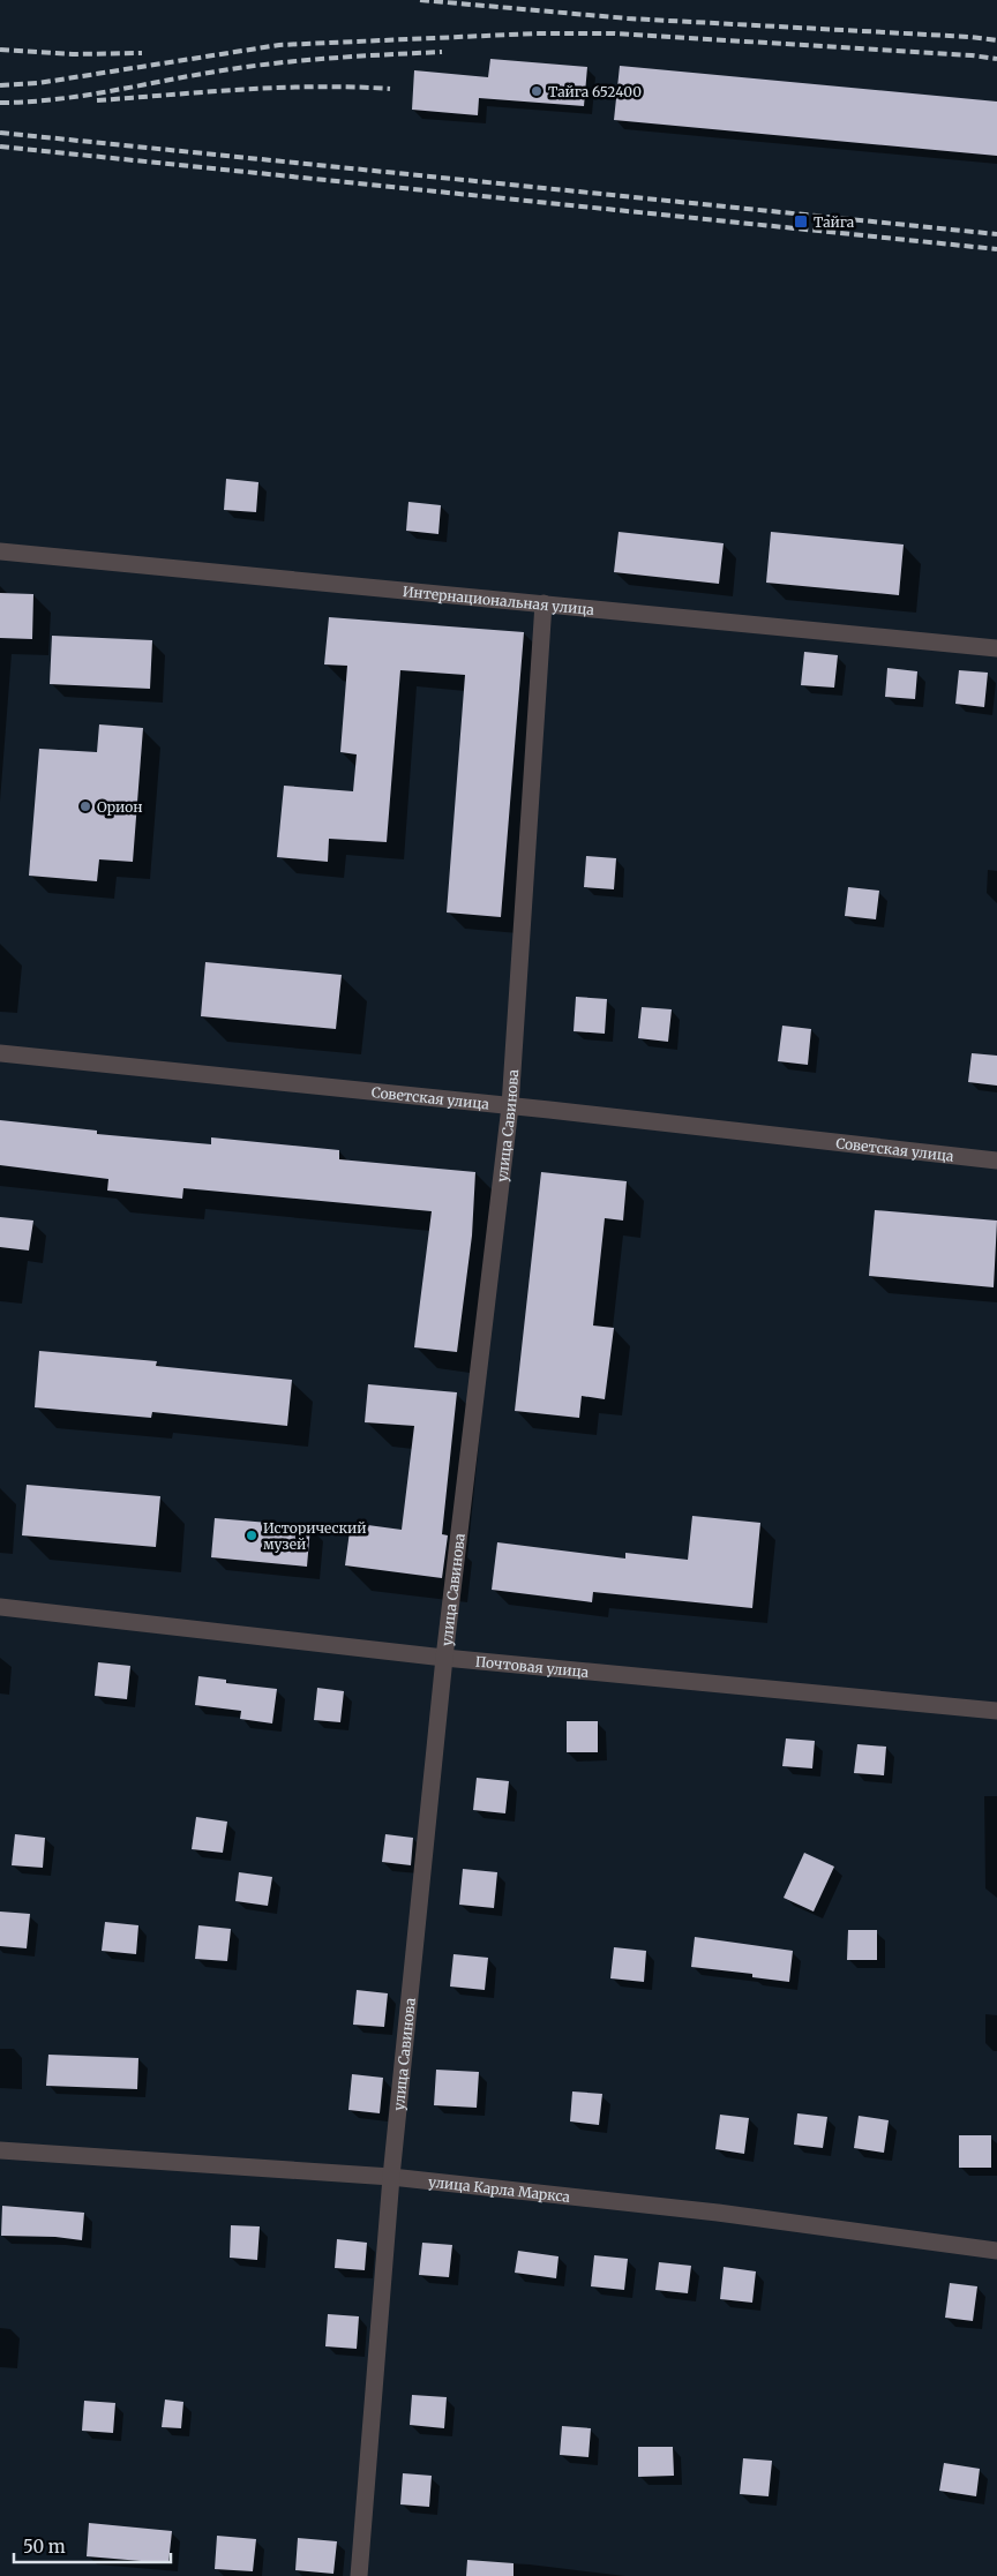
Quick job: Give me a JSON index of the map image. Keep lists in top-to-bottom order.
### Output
{
  "streets": {
    "street": [
      "Интернациональная улица",
      "Советская улица",
      "улица Савинова",
      "Почтовая улица",
      "улица Карла Маркса"
    ]
  },
  "crossings": [
    ["Интернациональная улица", "улица Савинова"],
    ["Советская улица", "улица Савинова"],
    ["улица Савинова", "Почтовая улица"],
    ["улица Савинова", "улица Карла Маркса"]
  ],
  "places": {
    "other": ["Тайга 652400", "Орион", "Исторический музей"],
    "transit": ["Тайга"]
  },
  "scale_bar": "50 m"
}
